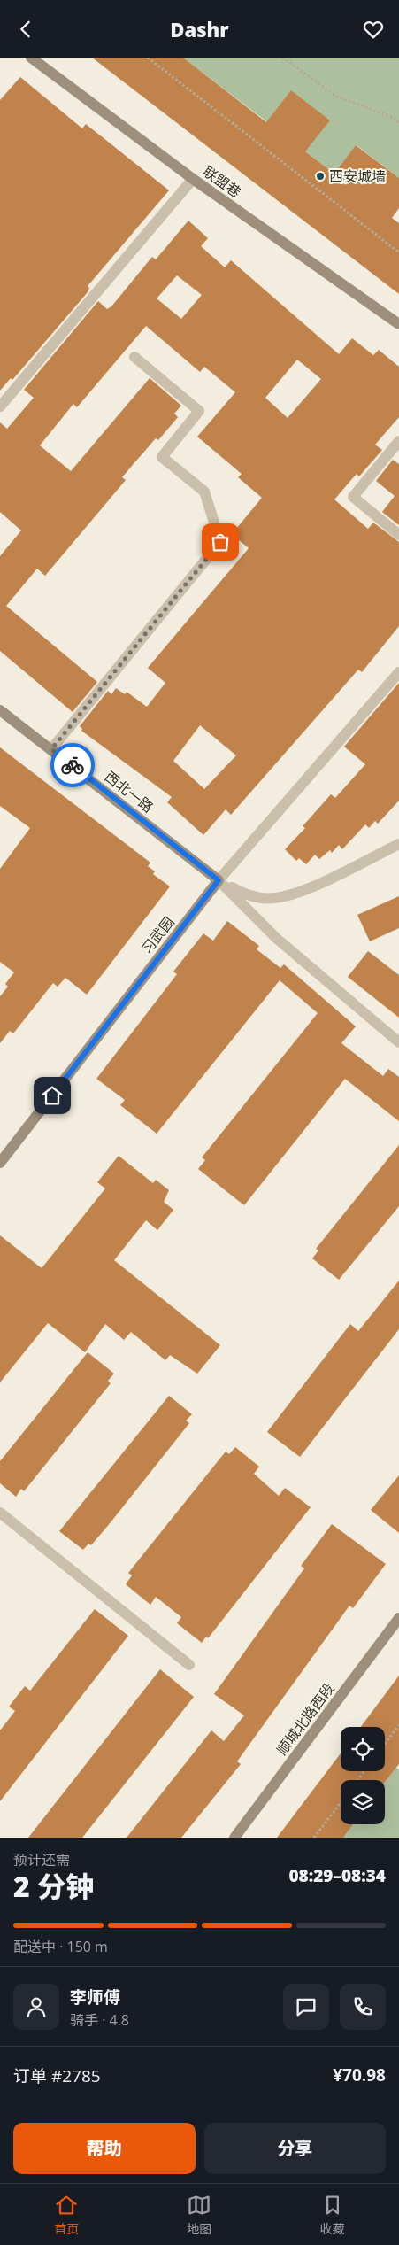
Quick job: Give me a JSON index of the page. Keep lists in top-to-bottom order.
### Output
{
  "streets": {
    "street": [
      "联盟巷",
      "西北一路",
      "习武园",
      "顺城北路西段"
    ]
  },
  "crossings": [
    ["西北一路", "习武园"]
  ],
  "places": ["西安城墙"],
  "page": {
    "header": "Dashr",
    "heading": ["2 分钟", "预计还需", "08:29–08:34"],
    "panel": [
      "李师傅",
      "骑手 · 4.8",
      "订单 #2785",
      "¥70.98"
    ],
    "bar": "配送中 · 150 m",
    "buttons": ["帮助", "分享"],
    "tabs": ["首页", "地图", "收藏"]
  }
}
